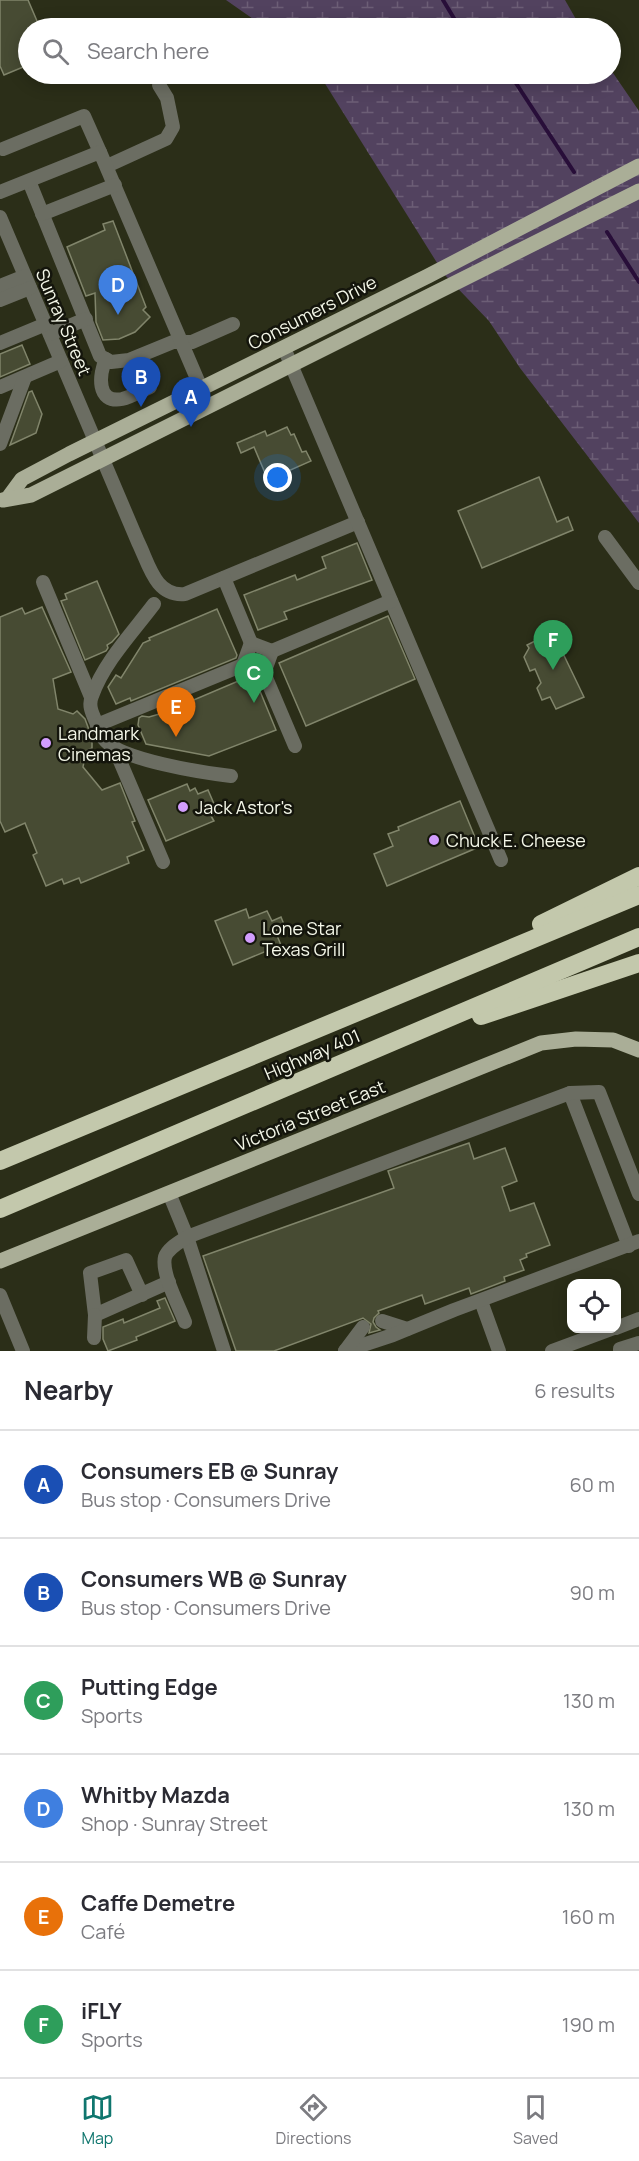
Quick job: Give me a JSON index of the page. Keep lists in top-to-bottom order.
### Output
{
  "streets": {
    "highway": ["Highway 401"],
    "main road": ["Consumers Drive", "Victoria Street East"],
    "street": ["Sunray Street"]
  },
  "crossings": [
    ["Consumers Drive", "Sunray Street"]
  ],
  "places": [
    "Landmark Cinemas",
    "Jack Astor's",
    "Chuck E. Cheese",
    "Lone Star Texas Grill"
  ],
  "page": {
    "search": "Search here",
    "pins": [
      "D",
      "B",
      "A",
      "F",
      "C",
      "E"
    ],
    "heading": ["Nearby", "6 results"],
    "list": [
      {
        "mark": "A",
        "name": "Consumers EB @ Sunray",
        "note": "Bus stop · Consumers Drive",
        "value": "60 m"
      },
      {
        "mark": "B",
        "name": "Consumers WB @ Sunray",
        "note": "Bus stop · Consumers Drive",
        "value": "90 m"
      },
      {
        "mark": "C",
        "name": "Putting Edge",
        "note": "Sports",
        "value": "130 m"
      },
      {
        "mark": "D",
        "name": "Whitby Mazda",
        "note": "Shop · Sunray Street",
        "value": "130 m"
      },
      {
        "mark": "E",
        "name": "Caffe Demetre",
        "note": "Café",
        "value": "160 m"
      },
      {
        "mark": "F",
        "name": "iFLY",
        "note": "Sports",
        "value": "190 m"
      }
    ],
    "nav": ["Map", "Directions", "Saved"]
  }
}
